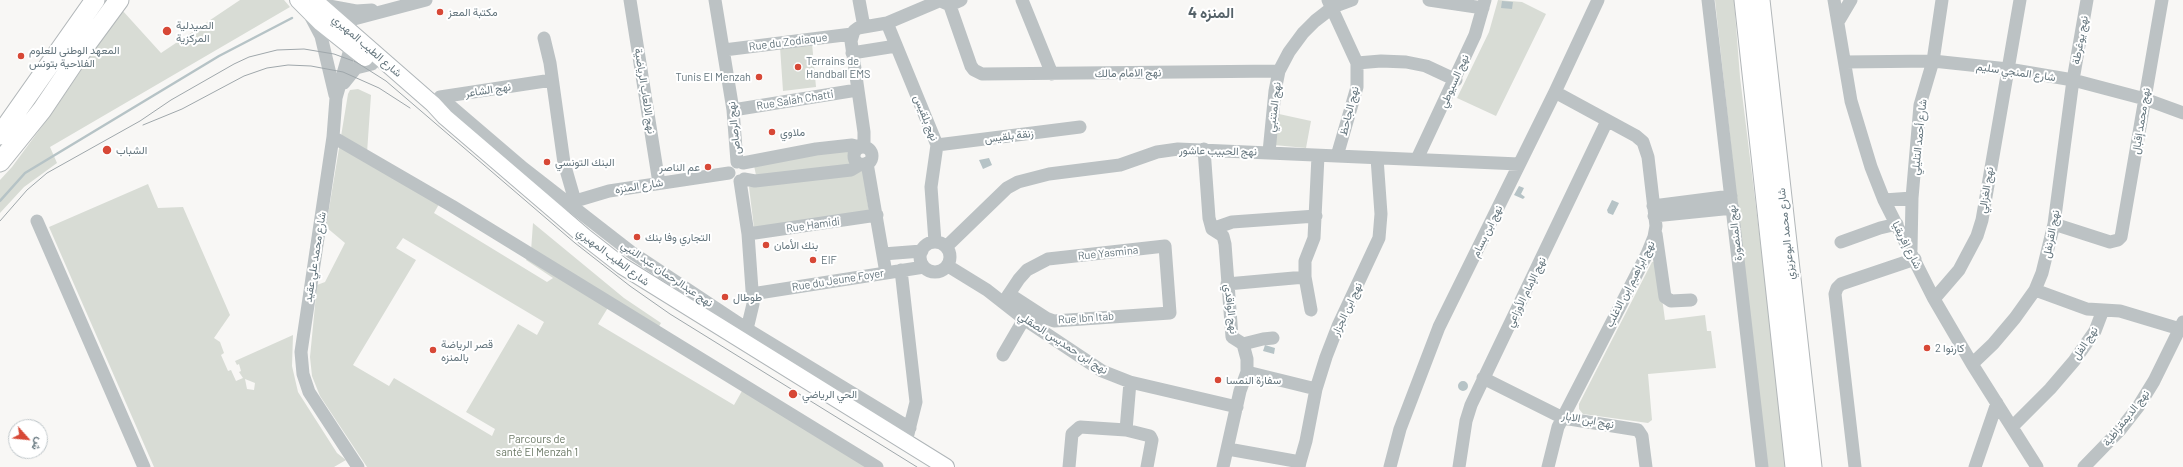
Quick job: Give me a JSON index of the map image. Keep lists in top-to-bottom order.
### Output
{
  "streets": {
    "highway": ["شارع محمد البوعزيزي"],
    "main road": ["شارع الطيب المهيري"],
    "street": [
      "نهج يوغرطة",
      "Rue du Zodiaque",
      "شارع المنجي سليم",
      "نهج الامام مالك",
      "نهج السيوطي",
      "نهج الشاعر",
      "نهج الالعاب الرياضية",
      "Rue Salah Chatti",
      "نهج المتنبي",
      "نهج الجاحظ",
      "نهج بلقيس",
      "نهج محمد إقبال",
      "نهج الرصاص",
      "زنقة بلقيس",
      "شارع أحمد التليلي",
      "نهج الحبيب عاشور",
      "شارع المنزه",
      "نهج الغزالي",
      "Rue Hamidi",
      "نهج ابن بسام",
      "نهج المنصورة",
      "نهج القرنفل",
      "شارع إفريقيا",
      "Rue Yasmina",
      "شارع محمد علي عقيد",
      "Rue du Jeune Foyer",
      "نهج ابراهيم إبن الاغلب",
      "نهج الإمام الأوزاعي",
      "نهج الواقدي",
      "نهج ابن الجزار",
      "Rue Ibn Itab",
      "نهج ابن حمديس الصقلي",
      "نهج الفل",
      "نهج الديمقراطية",
      "نهج ابن الابار"
    ]
  },
  "crossings": [
    ["نهج يوغرطة", "شارع المنجي سليم"],
    ["نهج يوغرطة", "نهج القرنفل"],
    ["Rue du Zodiaque", "نهج الامام مالك"],
    ["Rue du Zodiaque", "نهج بلقيس"],
    ["Rue du Zodiaque", "نهج الرصاص"],
    ["شارع الطيب المهيري", "نهج الشاعر"],
    ["شارع الطيب المهيري", "نهج الرصاص"],
    ["شارع الطيب المهيري", "شارع المنزه"],
    ["شارع الطيب المهيري", "شارع محمد علي عقيد"],
    ["شارع المنجي سليم", "نهج محمد إقبال"],
    ["شارع المنجي سليم", "شارع أحمد التليلي"],
    ["شارع المنجي سليم", "نهج الغزالي"],
    ["شارع المنجي سليم", "نهج القرنفل"],
    ["شارع المنجي سليم", "شارع إفريقيا"],
    ["نهج الامام مالك", "نهج المتنبي"],
    ["نهج السيوطي", "نهج الحبيب عاشور"],
    ["نهج الالعاب الرياضية", "شارع المنزه"],
    ["Rue Salah Chatti", "نهج الرصاص"],
    ["نهج المتنبي", "نهج الجاحظ"],
    ["نهج المتنبي", "نهج الحبيب عاشور"],
    ["نهج الجاحظ", "نهج الحبيب عاشور"],
    ["نهج بلقيس", "زنقة بلقيس"],
    ["نهج بلقيس", "نهج الحبيب عاشور"],
    ["نهج بلقيس", "Rue du Jeune Foyer"],
    ["نهج بلقيس", "نهج ابن حمديس الصقلي"],
    ["نهج محمد إقبال", "نهج القرنفل"],
    ["نهج الرصاص", "شارع المنزه"],
    ["نهج الرصاص", "Rue Hamidi"],
    ["نهج الرصاص", "Rue du Jeune Foyer"],
    ["شارع أحمد التليلي", "شارع إفريقيا"],
    ["نهج الحبيب عاشور", "نهج ابن بسام"],
    ["نهج الحبيب عاشور", "Rue du Jeune Foyer"],
    ["نهج الحبيب عاشور", "نهج الواقدي"],
    ["نهج الحبيب عاشور", "نهج ابن الجزار"],
    ["نهج الحبيب عاشور", "نهج ابن حمديس الصقلي"],
    ["نهج الغزالي", "شارع إفريقيا"],
    ["نهج ابن بسام", "نهج ابراهيم إبن الاغلب"],
    ["نهج القرنفل", "شارع إفريقيا"],
    ["نهج القرنفل", "نهج الفل"],
    ["شارع إفريقيا", "نهج الفل"],
    ["Rue Yasmina", "Rue Ibn Itab"],
    ["Rue Yasmina", "نهج ابن حمديس الصقلي"],
    ["Rue du Jeune Foyer", "نهج ابن حمديس الصقلي"],
    ["نهج ابراهيم إبن الاغلب", "نهج الإمام الأوزاعي"],
    ["نهج ابراهيم إبن الاغلب", "نهج ابن الابار"],
    ["نهج الإمام الأوزاعي", "نهج ابن الابار"],
    ["نهج الواقدي", "نهج ابن حمديس الصقلي"],
    ["Rue Ibn Itab", "نهج ابن حمديس الصقلي"]
  ],
  "districts": ["المنزه 4"],
  "parks": ["Parcours de santé El Menzah 1"],
  "places": [
    "مكتبة المعز",
    "الصيدلية المركزية",
    "المعهد الوطني للعلوم الفلاحية بتونس",
    "Terrains de Handball EMS",
    "Tunis El Menzah",
    "ملاوي",
    "الشباب",
    "البنك التونسي",
    "عم الناصر",
    "التجاري وفا بنك",
    "بنك الأمان",
    "EIF",
    "طوطال",
    "كارنوا 2",
    "قصر الرياضة بالمنزه",
    "سفارة النمسا",
    "الحي الرياضي"
  ],
  "north": "bottom right"
}
